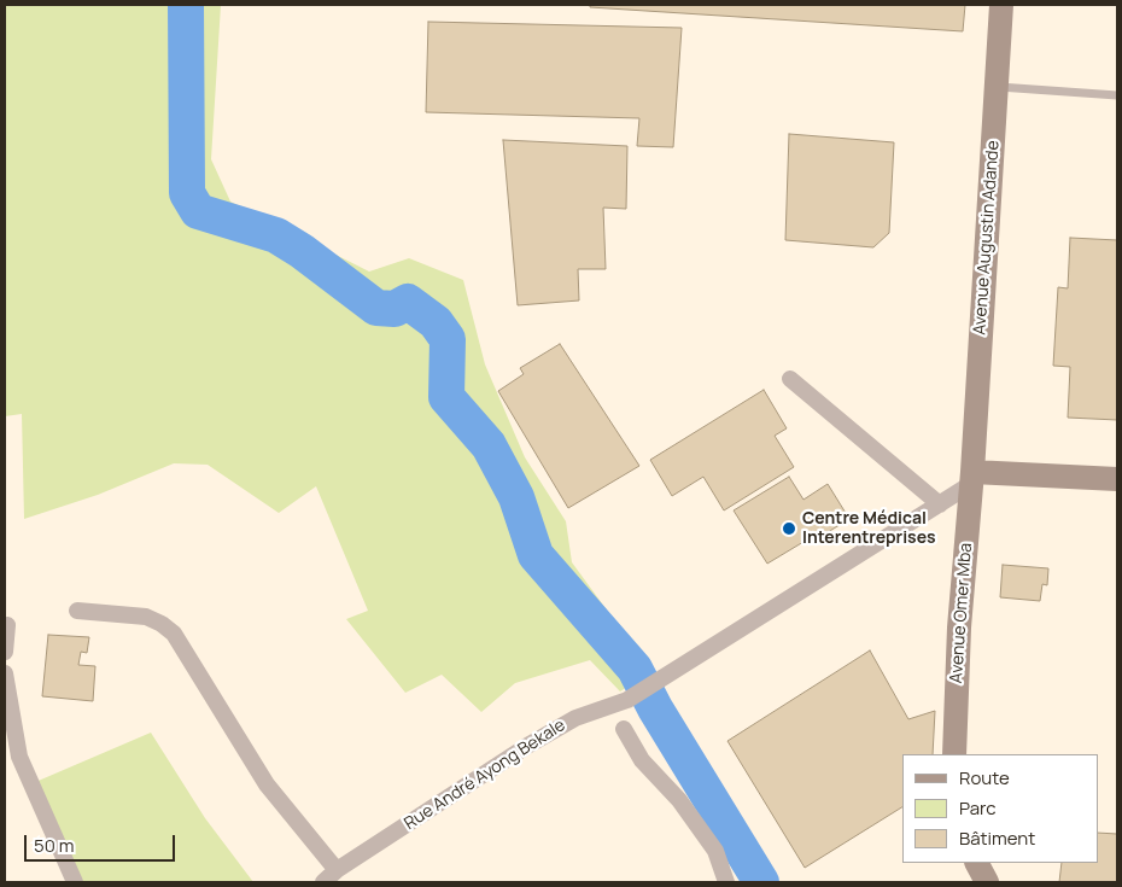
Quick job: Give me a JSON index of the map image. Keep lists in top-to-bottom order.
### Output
{
  "streets": {
    "street": ["Avenue Augustin Adande", "Avenue Omer Mba", "Rue André Ayong Bekale"]
  },
  "crossings": [
    ["Avenue Augustin Adande", "Avenue Omer Mba"],
    ["Avenue Augustin Adande", "Rue André Ayong Bekale"],
    ["Avenue Omer Mba", "Rue André Ayong Bekale"]
  ],
  "places": ["Centre Médical Interentreprises"],
  "legend": ["Route", "Parc", "Bâtiment"],
  "scale_bar": "50 m"
}
